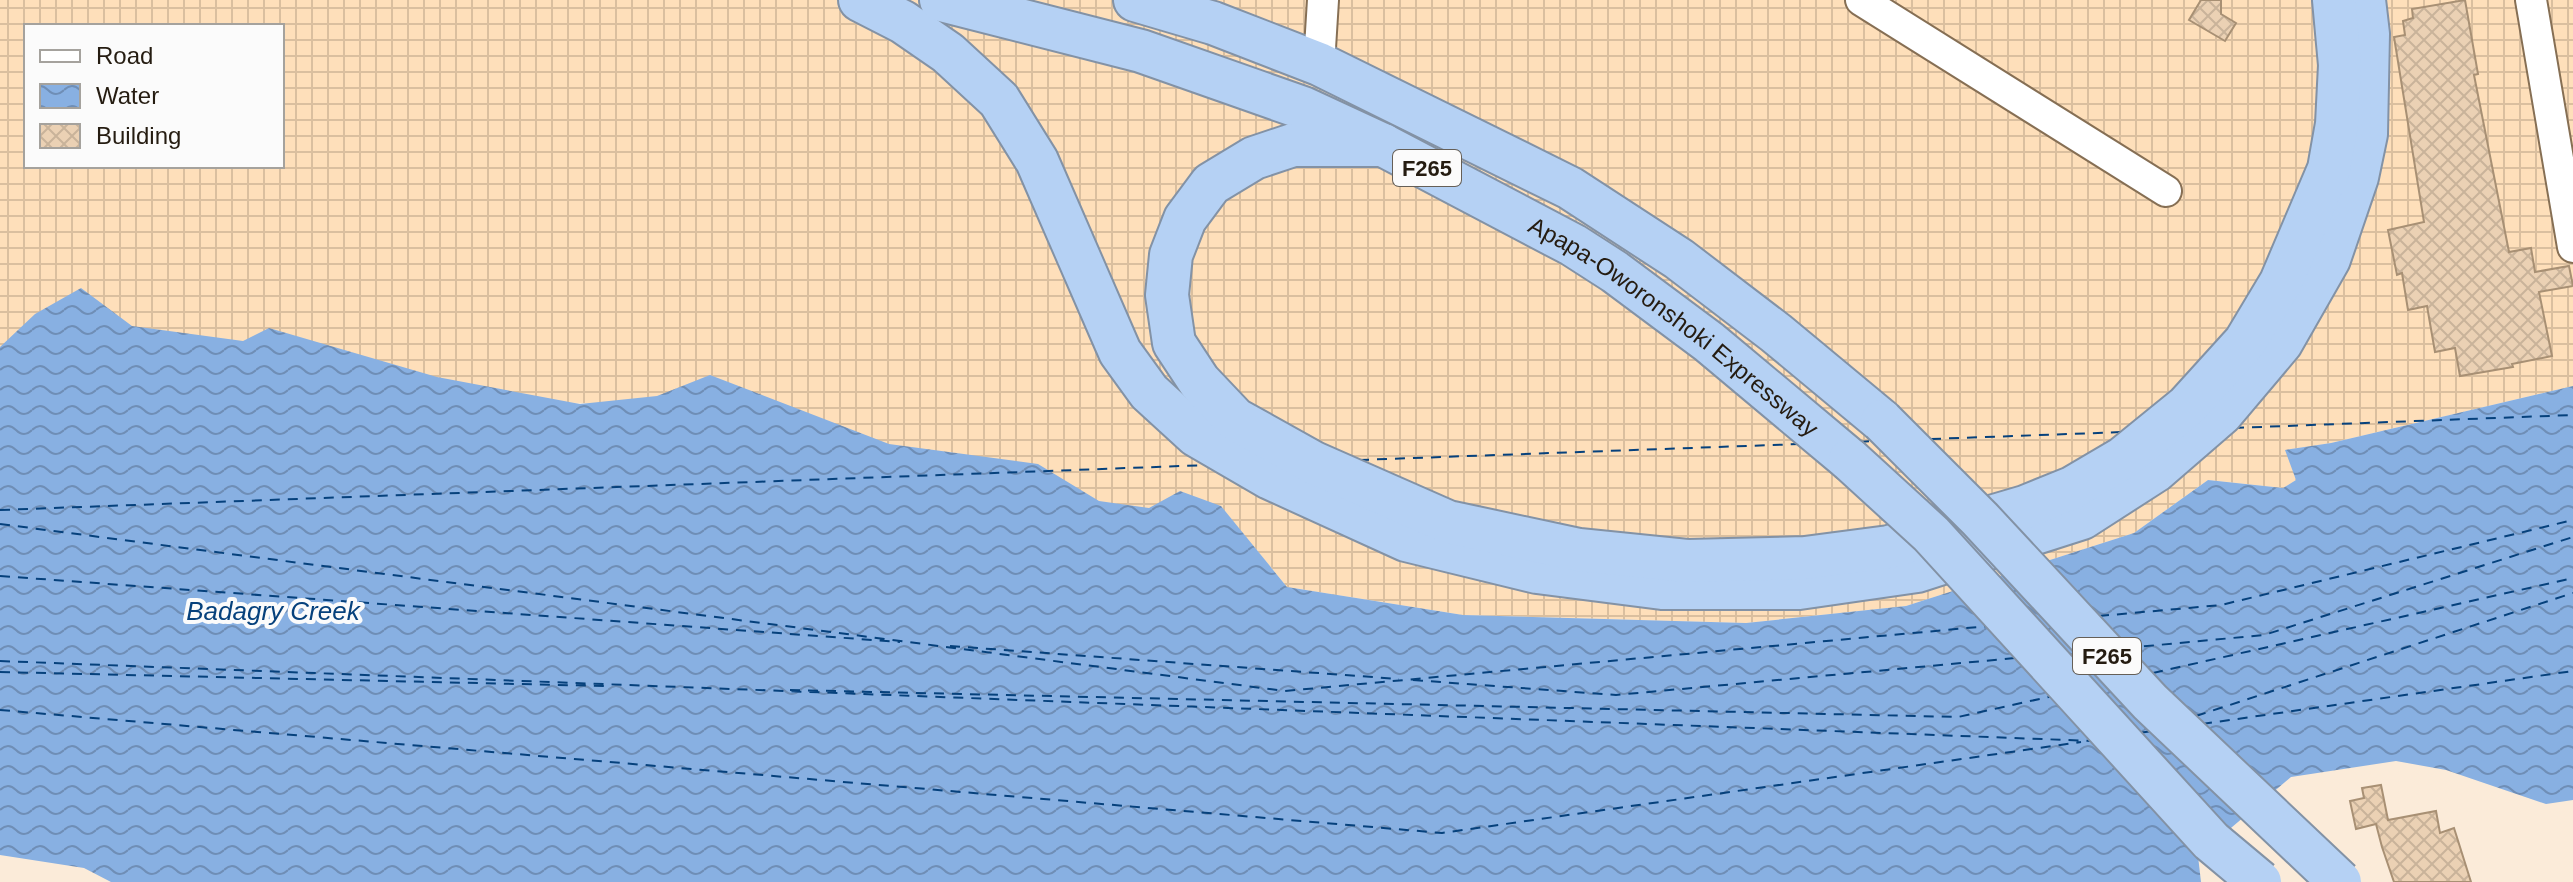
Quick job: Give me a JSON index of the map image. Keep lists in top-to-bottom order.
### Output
{
  "streets": {
    "highway": ["F265", "Apapa-Oworonshoki Expressway"]
  },
  "water": ["Badagry Creek"],
  "legend": ["Road", "Water", "Building"]
}
